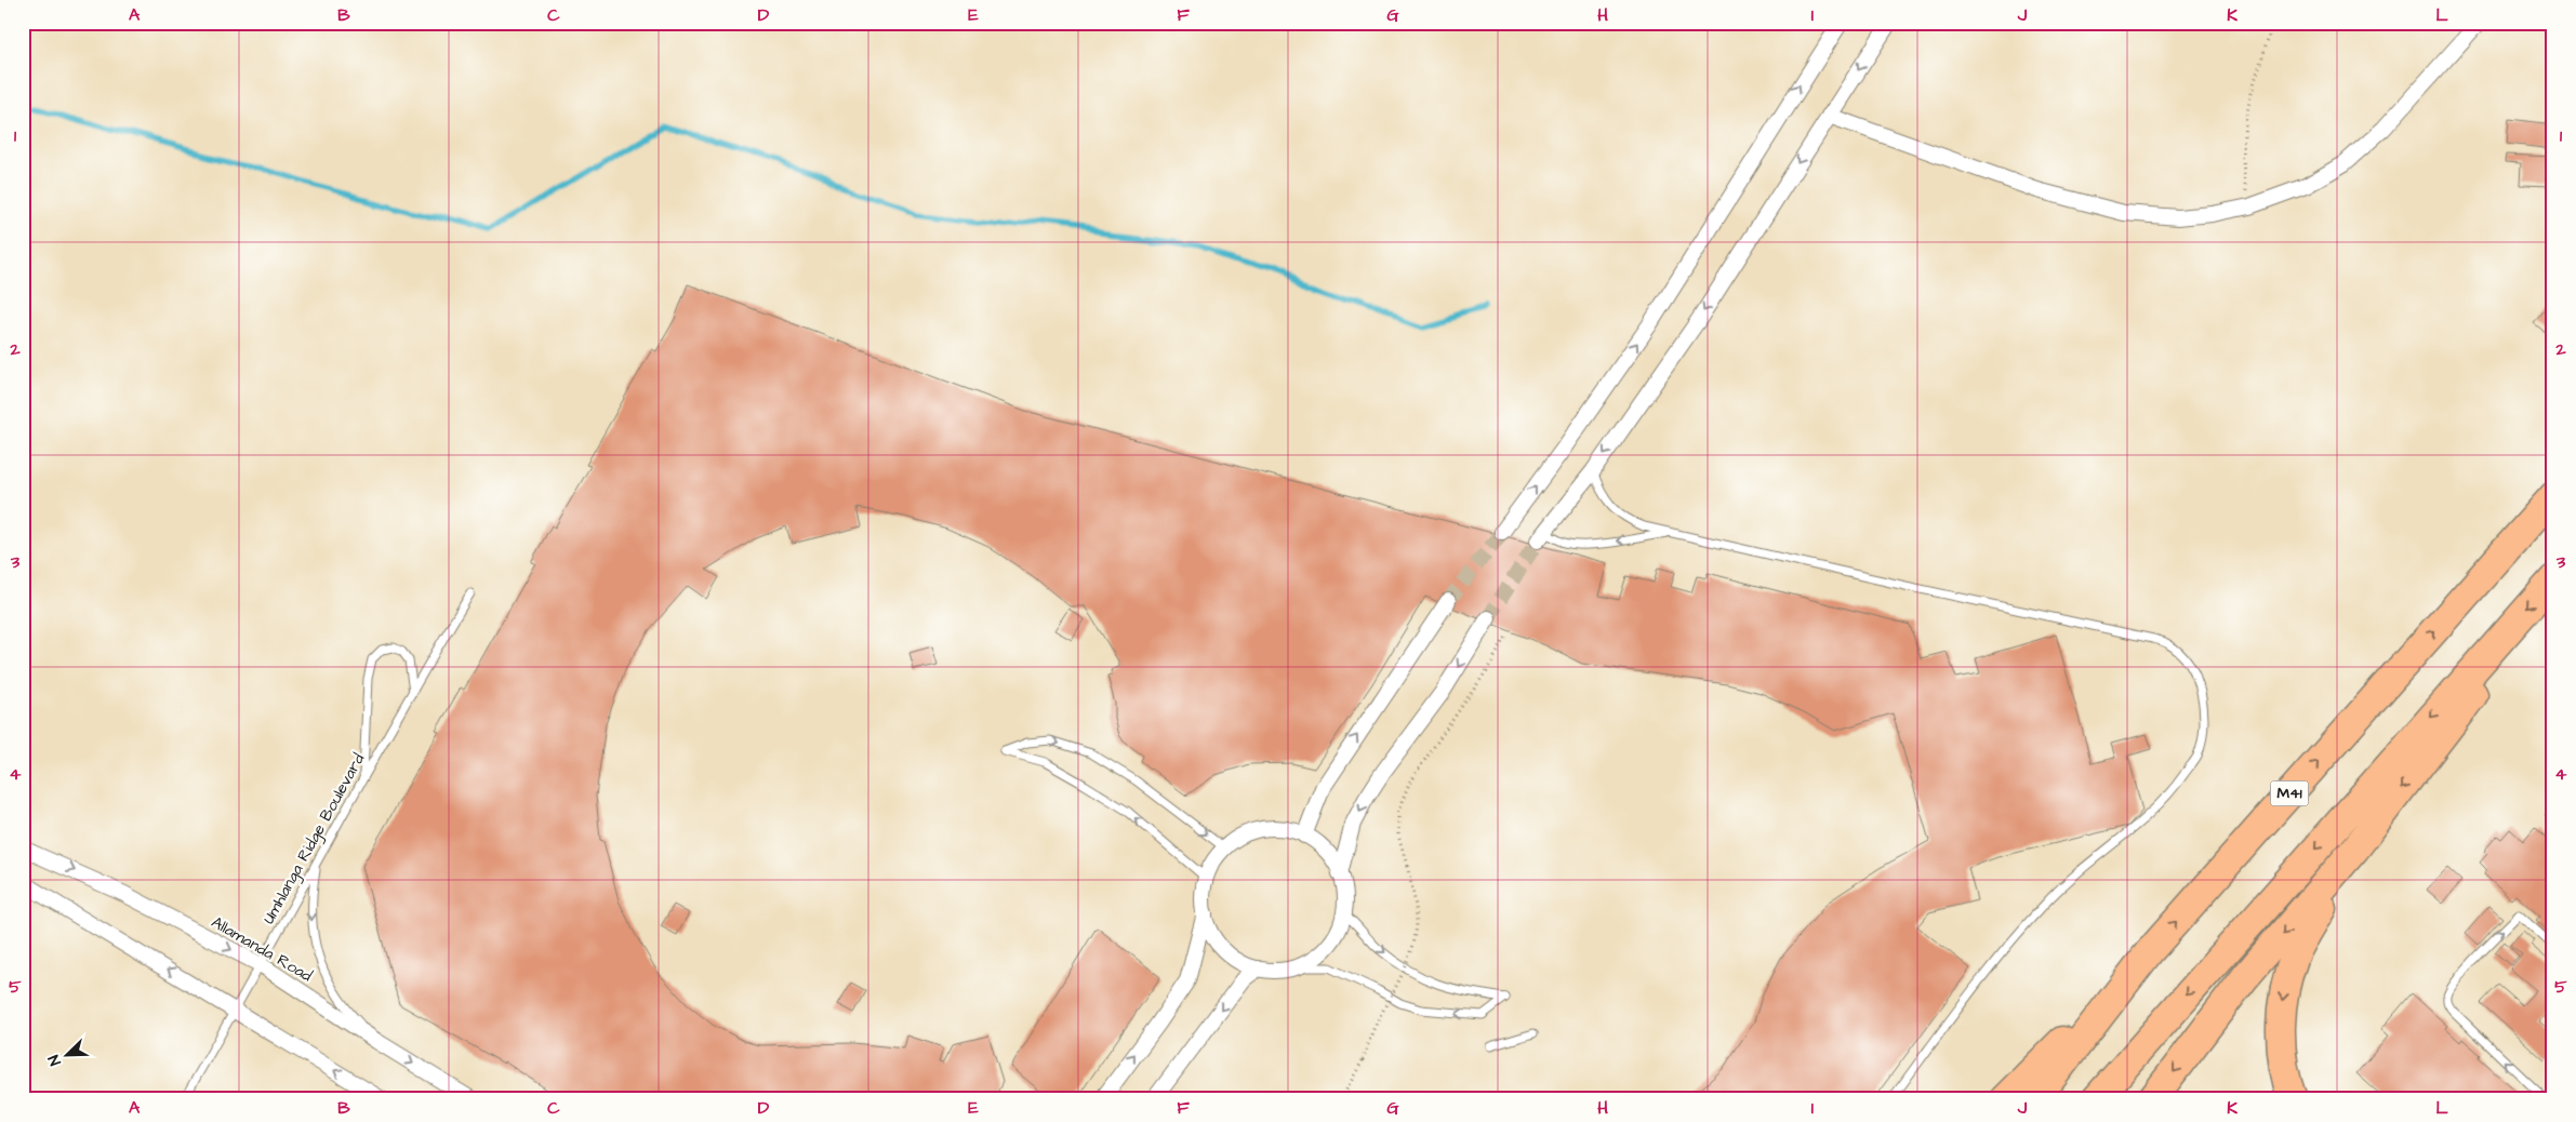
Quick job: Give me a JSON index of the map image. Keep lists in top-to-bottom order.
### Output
{
  "streets": {
    "highway": ["M41"],
    "street": ["Allamanda Road"],
    "lane": ["Umhlanga Ridge Boulevard"]
  },
  "crossings": [
    ["Umhlanga Ridge Boulevard", "Allamanda Road"]
  ],
  "north": "bottom left",
  "grid": {
    "columns": [
      "A",
      "B",
      "C",
      "D",
      "E",
      "F",
      "G",
      "H",
      "I",
      "J",
      "K",
      "L"
    ],
    "rows": [
      "1",
      "2",
      "3",
      "4",
      "5"
    ]
  }
}
